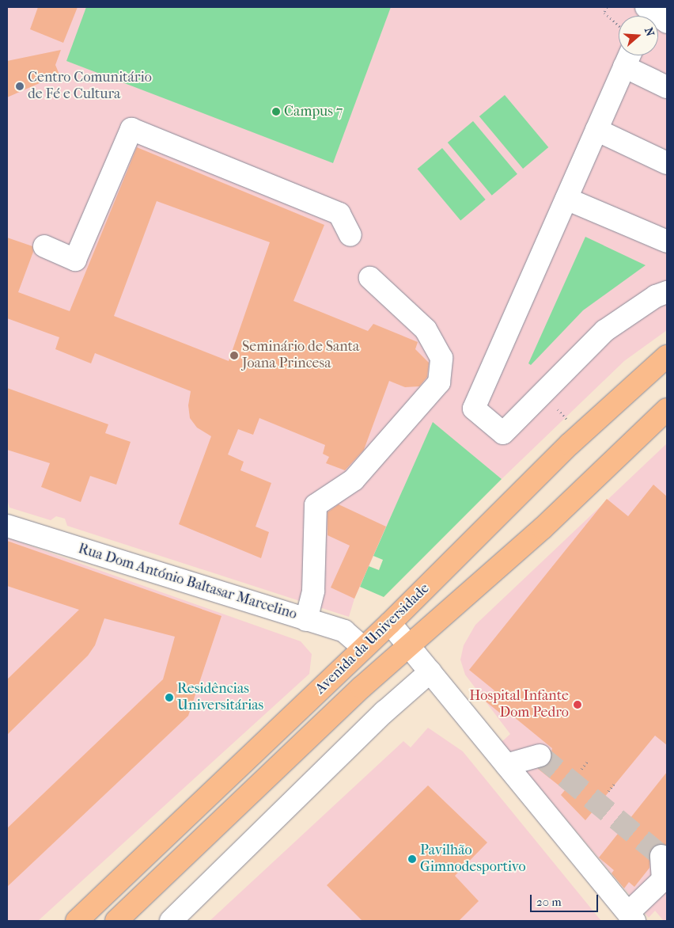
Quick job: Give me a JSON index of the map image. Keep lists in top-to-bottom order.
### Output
{
  "streets": {
    "main road": ["Avenida da Universidade"],
    "street": ["Rua Dom António Baltasar Marcelino"]
  },
  "crossings": [
    ["Rua Dom António Baltasar Marcelino", "Avenida da Universidade"]
  ],
  "places": [
    "Centro Comunitário de Fé e Cultura",
    "Campus 7",
    "Seminário de Santa Joana Princesa",
    "Residências Universitárias",
    "Hospital Infante Dom Pedro",
    "Pavilhão Gimnodesportivo"
  ],
  "scale_bar": "20 m",
  "north": "right"
}
